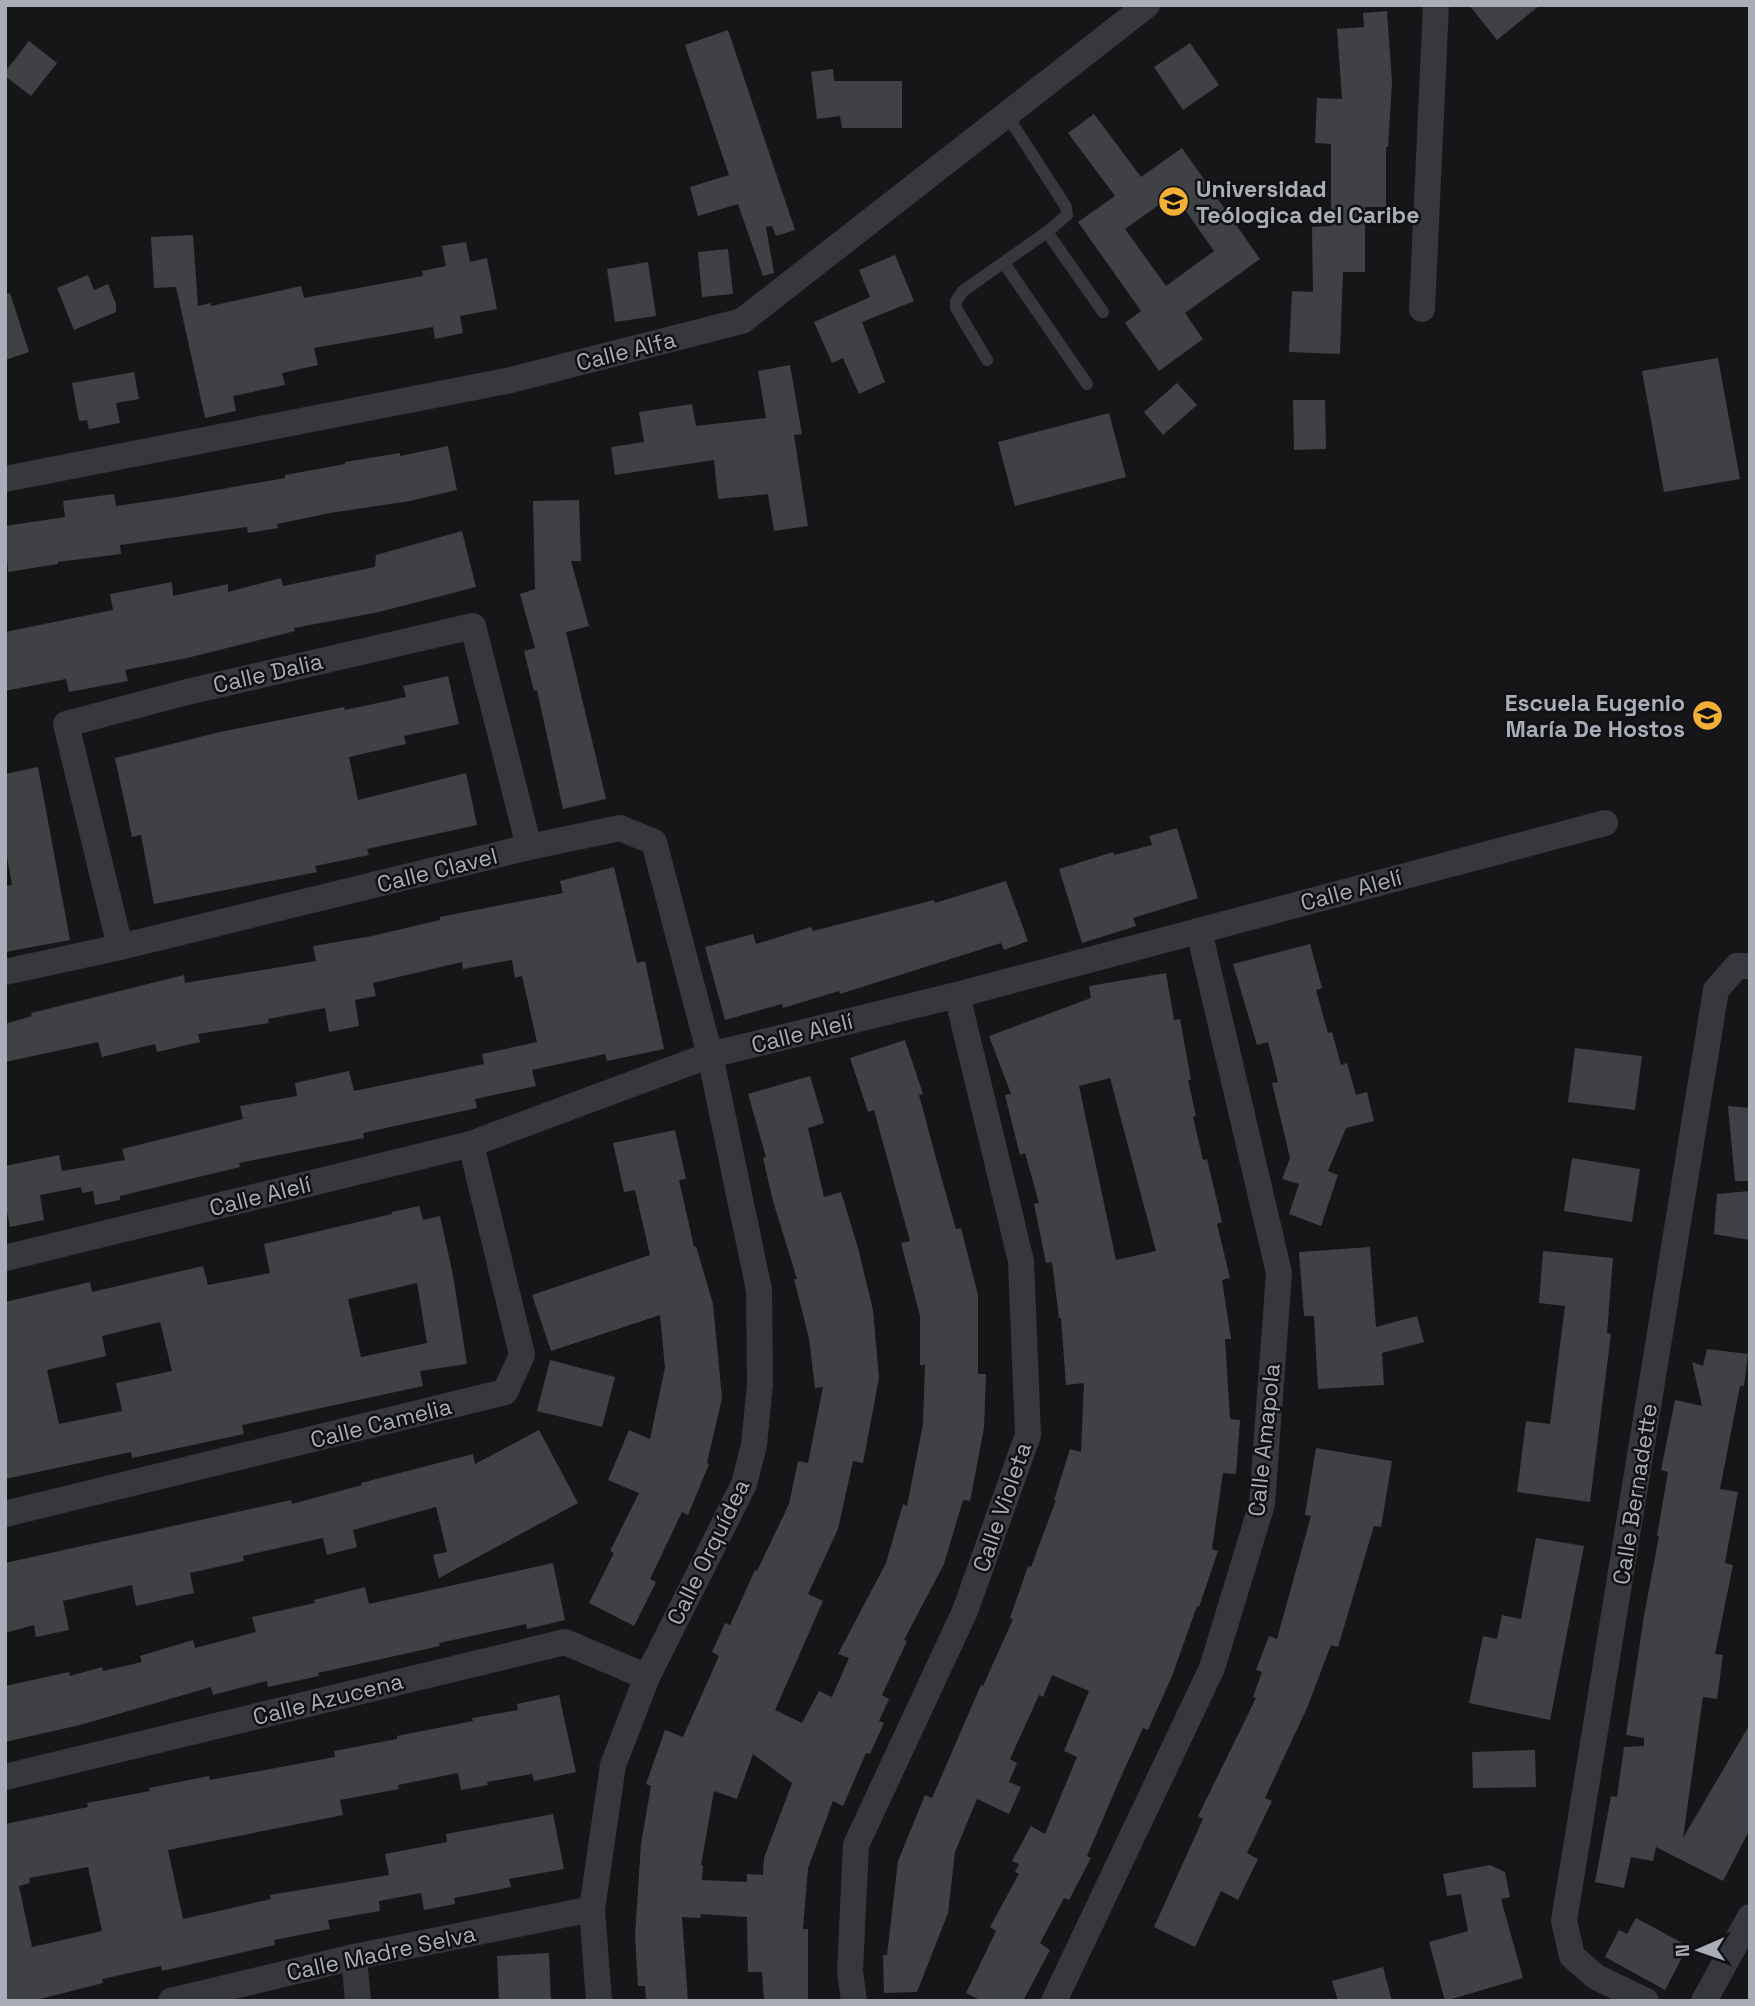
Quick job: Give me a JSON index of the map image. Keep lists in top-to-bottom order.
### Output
{
  "streets": {
    "street": [
      "Calle Alfa",
      "Calle Dalia",
      "Calle Clavel",
      "Calle Alelí",
      "Calle Camelia",
      "Calle Amapola",
      "Calle Bernadette",
      "Calle Violeta",
      "Calle Orquídea",
      "Calle Azucena",
      "Calle Madre Selva"
    ]
  },
  "crossings": [
    ["Calle Dalia", "Calle Clavel"],
    ["Calle Clavel", "Calle Alelí"],
    ["Calle Clavel", "Calle Orquídea"],
    ["Calle Alelí", "Calle Camelia"],
    ["Calle Alelí", "Calle Amapola"],
    ["Calle Alelí", "Calle Violeta"],
    ["Calle Alelí", "Calle Orquídea"],
    ["Calle Orquídea", "Calle Azucena"],
    ["Calle Orquídea", "Calle Madre Selva"]
  ],
  "places": {
    "school or university": ["Universidad Teólogica del Caribe", "Escuela Eugenio María De Hostos"]
  },
  "north": "left"
}
